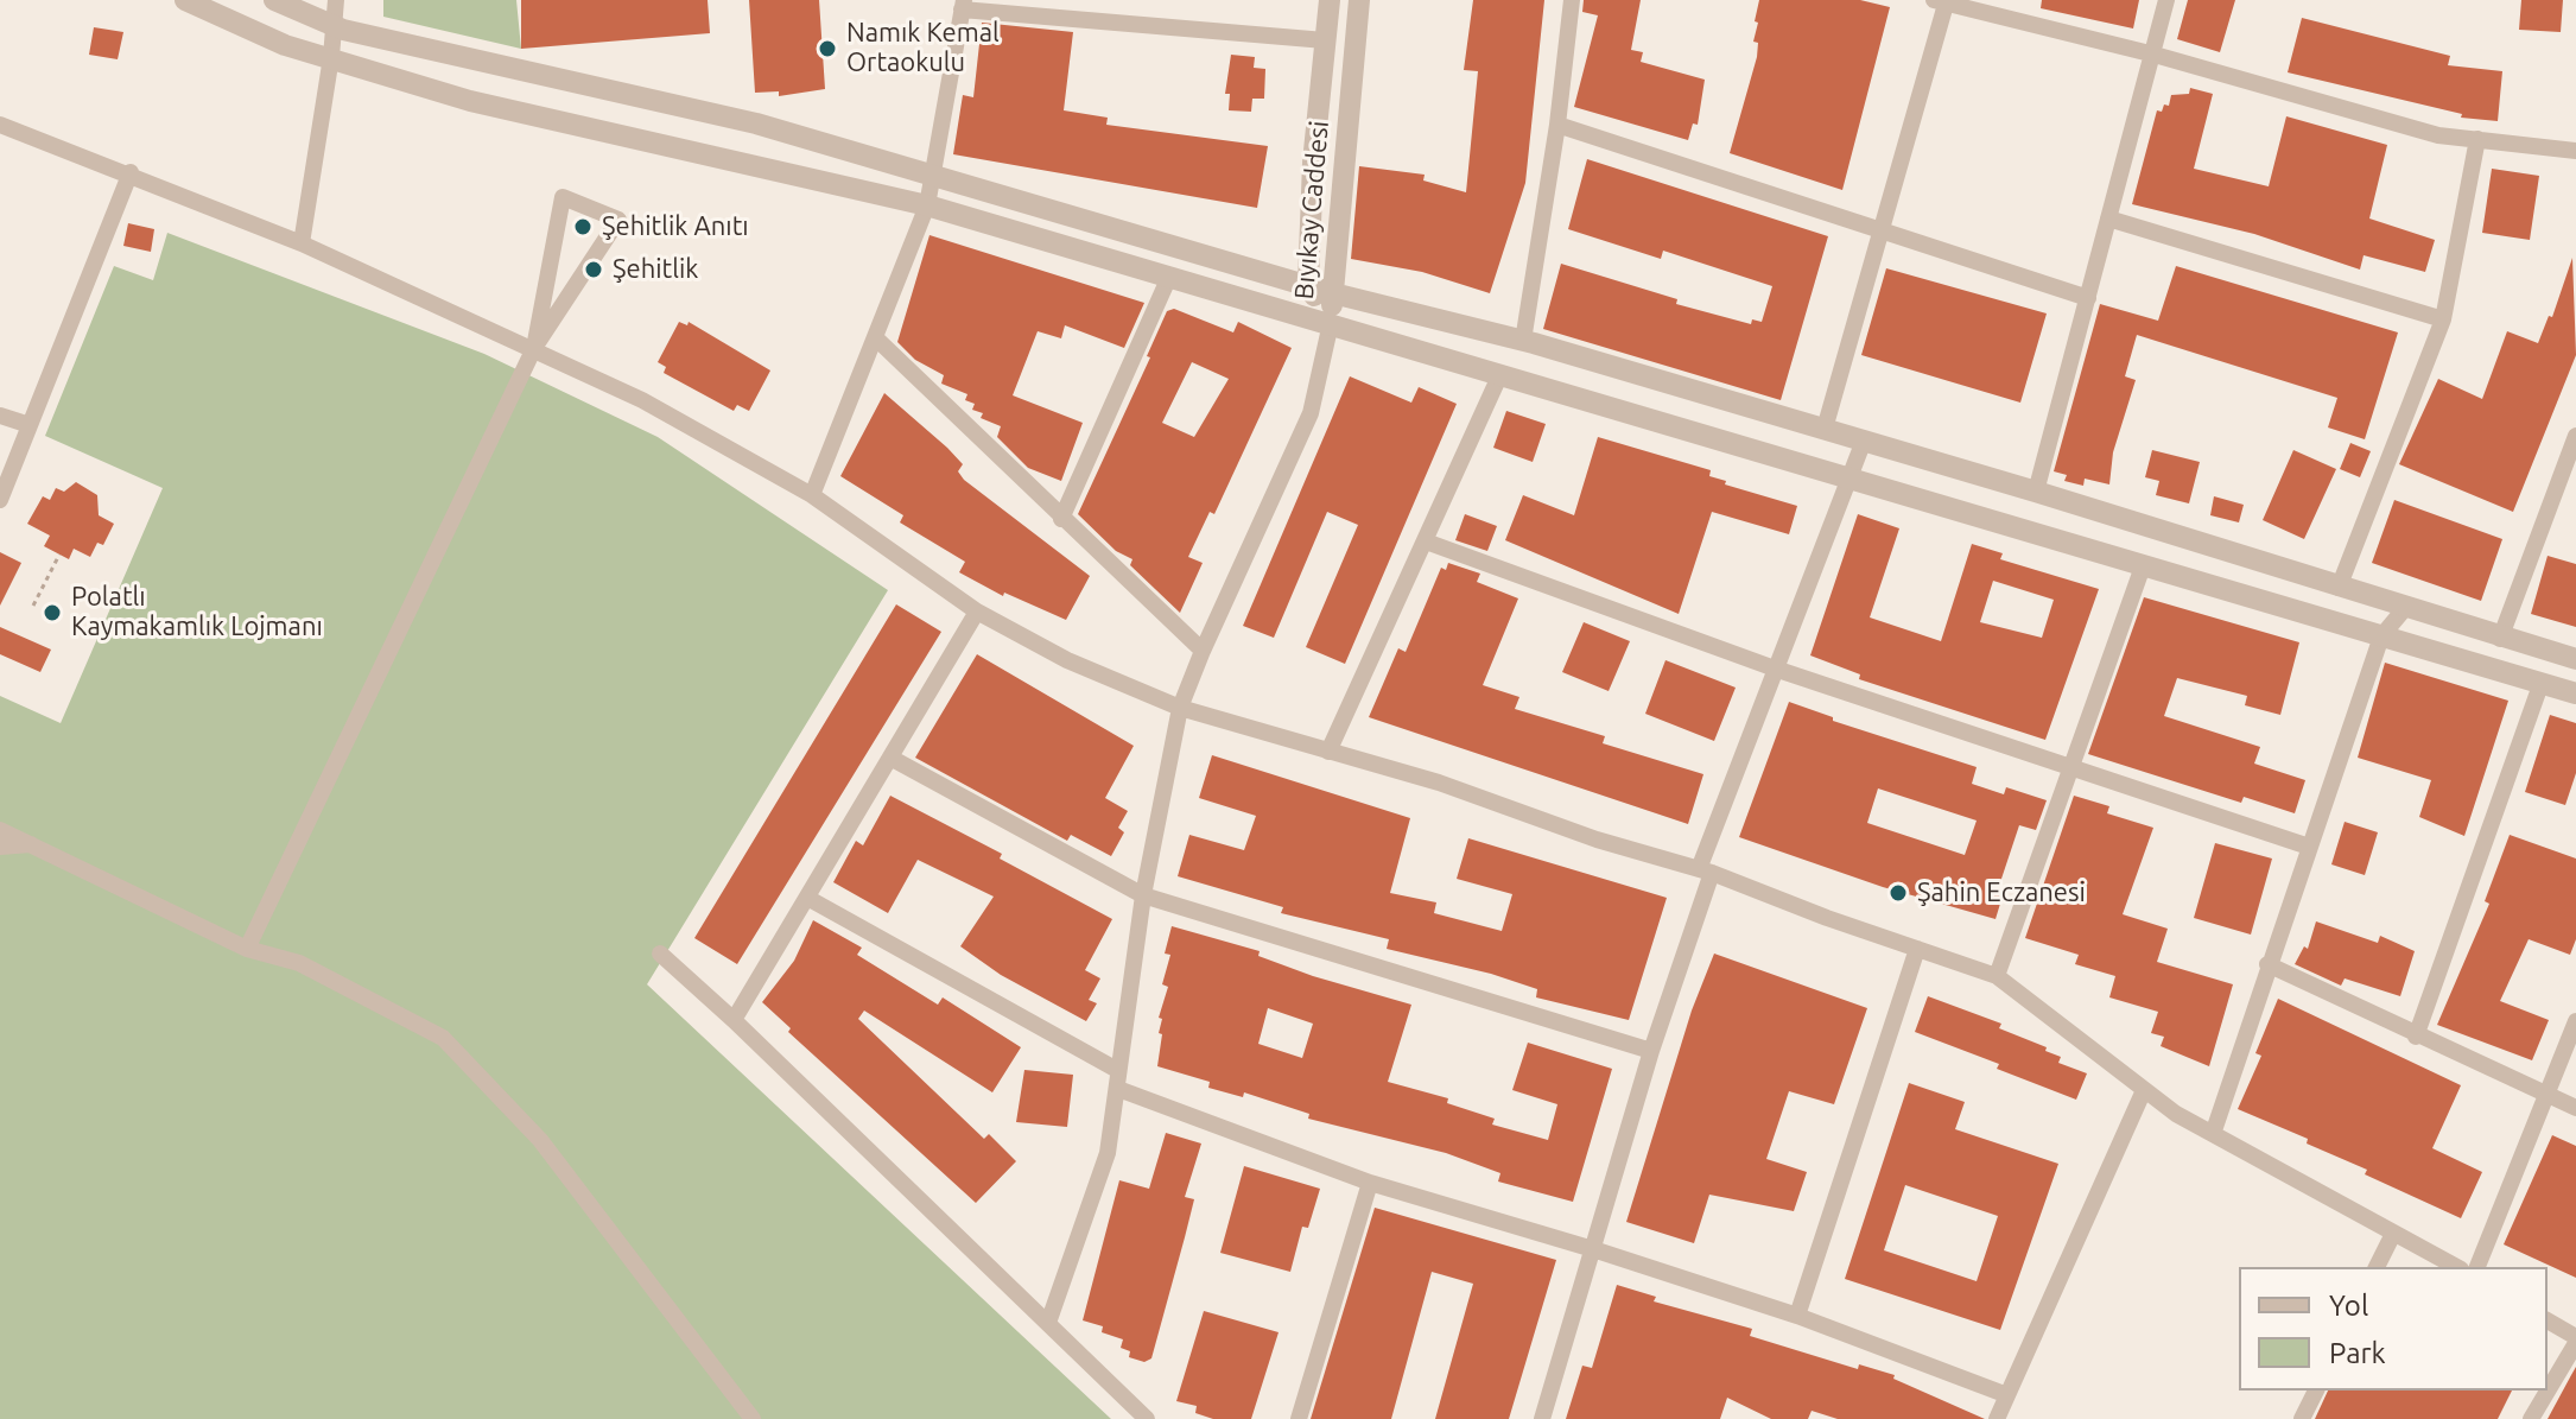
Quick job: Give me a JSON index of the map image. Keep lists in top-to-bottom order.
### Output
{
  "streets": {
    "street": ["Bıyıkay Caddesi"]
  },
  "places": [
    "Namık Kemal Ortaokulu",
    "Şehitlik Anıtı",
    "Şehitlik",
    "Polatlı Kaymakamlık Lojmanı",
    "Şahin Eczanesi"
  ],
  "legend": ["Yol", "Park"]
}
